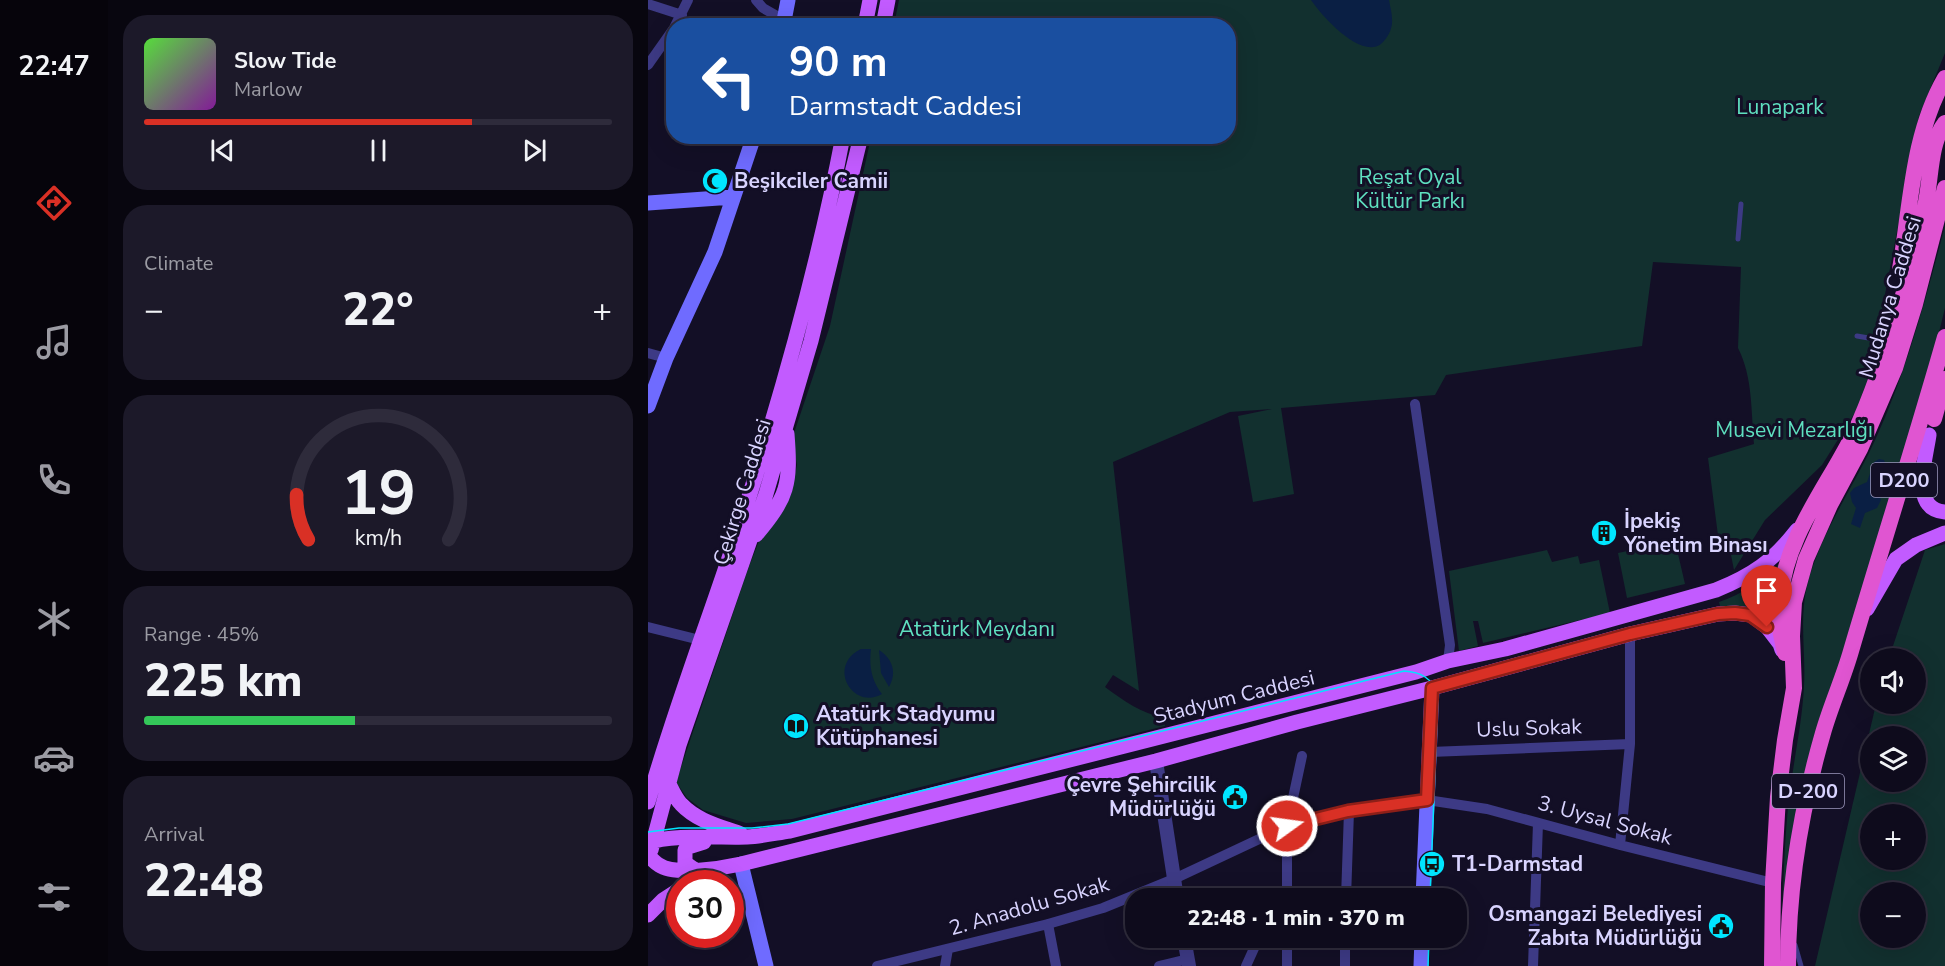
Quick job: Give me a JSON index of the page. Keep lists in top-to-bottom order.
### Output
{
  "streets": {
    "highway": ["Mudanya Caddesi", "D200", "D-200"],
    "main road": ["Çekirge Caddesi", "Stadyum Caddesi"],
    "street": ["Uslu Sokak", "3. Uysal Sokak", "2. Anadolu Sokak"]
  },
  "crossings": [
    ["Mudanya Caddesi", "D-200"],
    ["D200", "D-200"],
    ["Çekirge Caddesi", "Stadyum Caddesi"],
    ["D-200", "3. Uysal Sokak"],
    ["3. Uysal Sokak", "2. Anadolu Sokak"]
  ],
  "parks": [
    "Lunapark",
    "Reşat Oyal Kültür Parkı",
    "Musevi Mezarlığı",
    "Atatürk Meydanı"
  ],
  "places": {
    "mosque": ["Beşikciler Camii"],
    "building": ["İpekiş Yönetim Binası"],
    "library": ["Atatürk Stadyumu Kütüphanesi"],
    "public building": ["Çevre Şehircilik Müdürlüğü", "Osmangazi Belediyesi Zabıta Müdürlüğü"],
    "bus stop": ["T1-Darmstad"]
  },
  "page": {
    "tabs": "22:47",
    "turn": ["90 m", "Darmstadt Caddesi"],
    "song": ["Slow Tide", "Marlow"],
    "tile": [
      "Climate",
      ["Range · 45%", "225 km"],
      ["Arrival", "22:48"]
    ],
    "heat": ["−", "22°", "+"],
    "map_buttons": ["+", "−"],
    "limit": "30",
    "trip": "22:48 · 1 min · 370 m",
    "gauge": ["19", "km/h"]
  }
}
